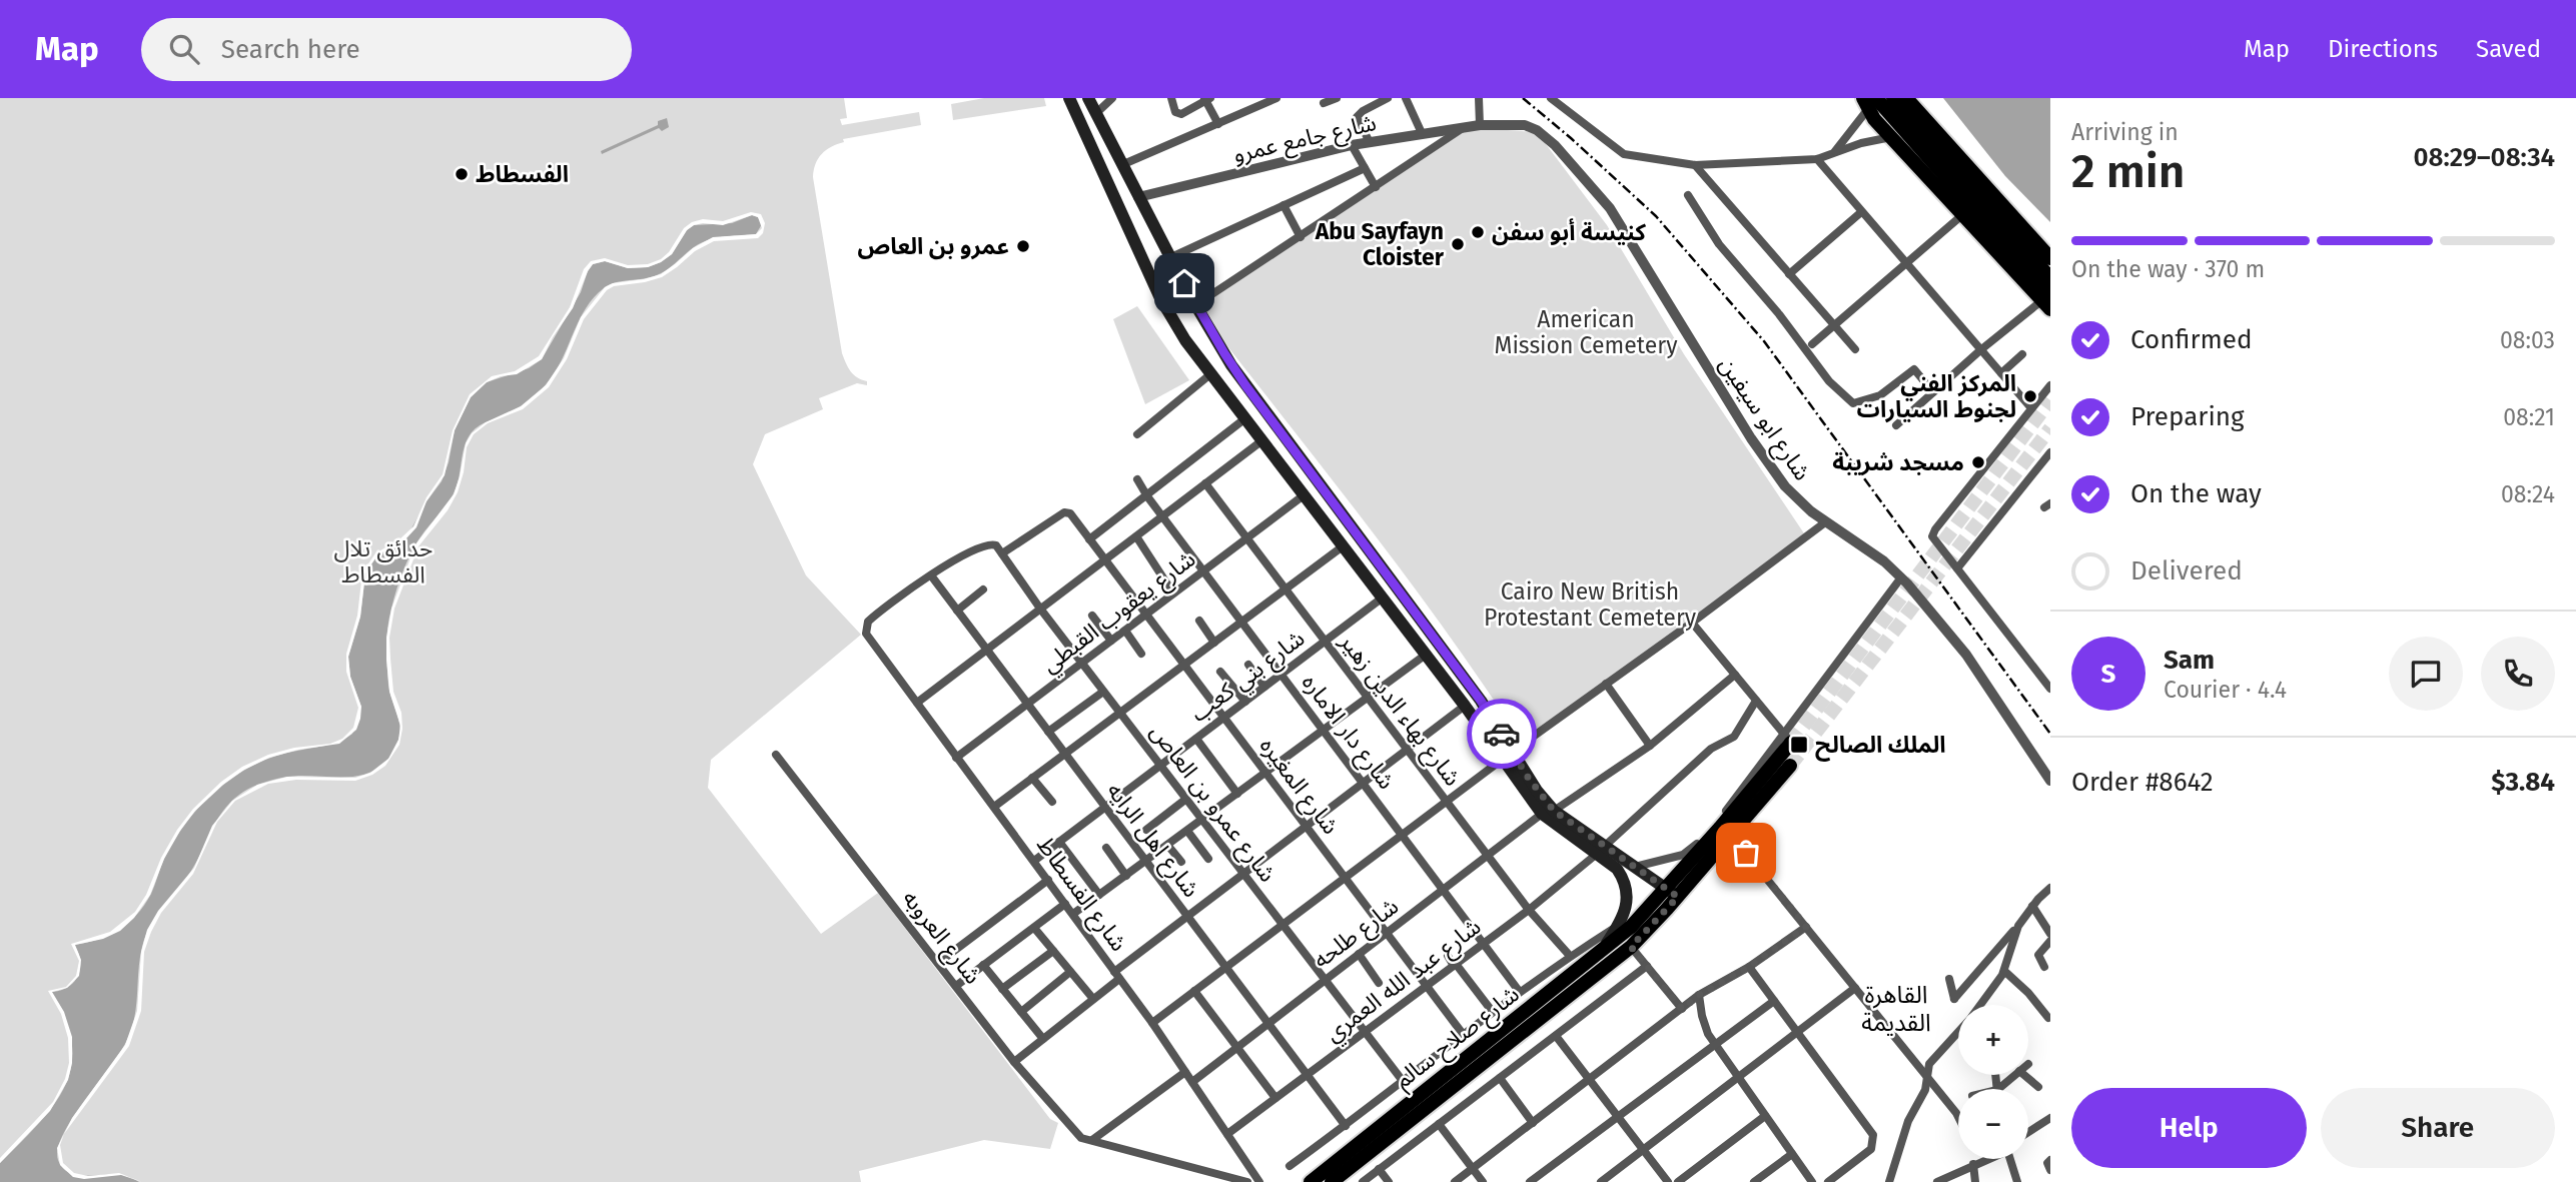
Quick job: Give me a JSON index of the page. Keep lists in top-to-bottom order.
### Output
{
  "streets": {
    "highway": ["شارع صلاح سالم"],
    "street": [
      "شارع جامع عمرو",
      "شارع ابو سيفين",
      "شارع يعقوب القبطي",
      "شارع بني كعب",
      "شارع بهاء الدين زهير",
      "شارع دار الاماره",
      "شارع المغيره",
      "شارع عمرو بن العاص",
      "شارع اهل الرايه",
      "شارع الفسطاط",
      "شارع طلحه",
      "شارع العروبه",
      "شارع عبد الله العمري"
    ]
  },
  "crossings": [
    ["شارع جامع عمرو", "شارع ابو سيفين"],
    ["شارع يعقوب القبطي", "شارع بهاء الدين زهير"],
    ["شارع يعقوب القبطي", "شارع دار الاماره"],
    ["شارع يعقوب القبطي", "شارع المغيره"],
    ["شارع يعقوب القبطي", "شارع عمرو بن العاص"],
    ["شارع يعقوب القبطي", "شارع اهل الرايه"],
    ["شارع يعقوب القبطي", "شارع الفسطاط"],
    ["شارع بني كعب", "شارع بهاء الدين زهير"],
    ["شارع بني كعب", "شارع دار الاماره"],
    ["شارع بني كعب", "شارع المغيره"],
    ["شارع بني كعب", "شارع عمرو بن العاص"],
    ["شارع بني كعب", "شارع اهل الرايه"],
    ["شارع بني كعب", "شارع الفسطاط"],
    ["شارع بهاء الدين زهير", "شارع طلحه"],
    ["شارع بهاء الدين زهير", "شارع عبد الله العمري"],
    ["شارع دار الاماره", "شارع طلحه"],
    ["شارع دار الاماره", "شارع عبد الله العمري"],
    ["شارع المغيره", "شارع عمرو بن العاص"],
    ["شارع المغيره", "شارع طلحه"],
    ["شارع المغيره", "شارع عبد الله العمري"],
    ["شارع عمرو بن العاص", "شارع اهل الرايه"],
    ["شارع عمرو بن العاص", "شارع الفسطاط"],
    ["شارع عمرو بن العاص", "شارع طلحه"],
    ["شارع عمرو بن العاص", "شارع عبد الله العمري"],
    ["شارع اهل الرايه", "شارع الفسطاط"],
    ["شارع اهل الرايه", "شارع طلحه"],
    ["شارع اهل الرايه", "شارع عبد الله العمري"],
    ["شارع الفسطاط", "شارع طلحه"],
    ["شارع الفسطاط", "شارع عبد الله العمري"]
  ],
  "districts": ["القاهرة القديمة"],
  "parks": ["American Mission Cemetery", "حدائق تلال الفسطاط", "Cairo New British Protestant Cemetery"],
  "places": {
    "other": [
      "الفسطاط",
      "كنيسة أبو سفن",
      "Abu Sayfayn Cloister",
      "عمرو بن العاص",
      "المركز الفني لجنوط السيارات",
      "مسجد شريبة"
    ],
    "transit": ["الملك الصالح"]
  },
  "page": {
    "header": "Map",
    "search": "Search here",
    "nav": ["Map", "Directions", "Saved"],
    "heading": ["2 min", "Arriving in", "08:29–08:34"],
    "panel": [
      "Sam",
      "Courier · 4.4",
      "Order #8642",
      "$3.84"
    ],
    "bar": "On the way · 370 m",
    "list": [
      ["Confirmed", "08:03"],
      ["Preparing", "08:21"],
      ["On the way", "08:24"],
      "Delivered"
    ],
    "round": "S",
    "map_buttons": ["+", "−"],
    "buttons": ["Help", "Share"]
  }
}
